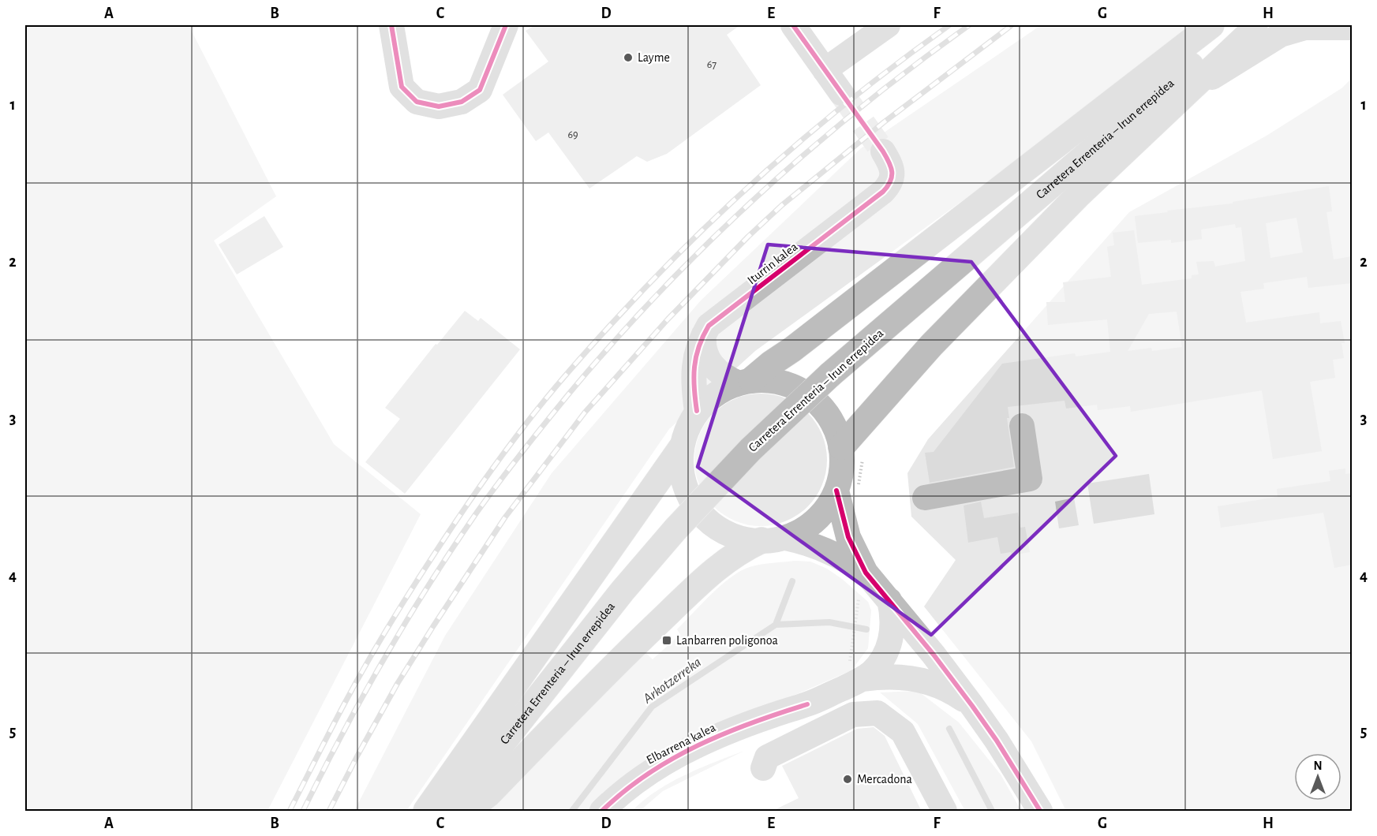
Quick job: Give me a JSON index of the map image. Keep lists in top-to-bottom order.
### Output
{
  "streets": {
    "main road": ["Carretera Errenteria – Irun errepidea"],
    "street": ["Iturrin kalea", "Elbarrena kalea"]
  },
  "water": ["Arkotzerreka"],
  "places": {
    "other": ["Layme", "Mercadona"],
    "transit": ["Lanbarren poligonoa"]
  },
  "house_numbers": ["67", "69"],
  "north": "top",
  "grid": {
    "columns": [
      "A",
      "B",
      "C",
      "D",
      "E",
      "F",
      "G",
      "H"
    ],
    "rows": [
      "1",
      "2",
      "3",
      "4",
      "5"
    ]
  }
}
